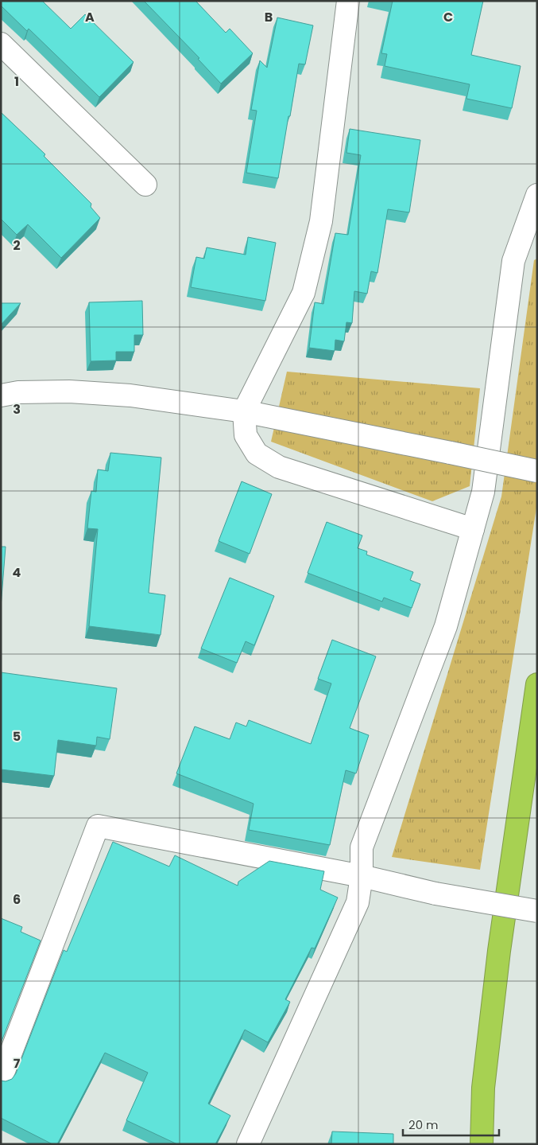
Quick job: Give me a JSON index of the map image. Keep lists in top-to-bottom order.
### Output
{
  "scale_bar": "20 m",
  "grid": {
    "columns": ["A", "B", "C"],
    "rows": [
      "1",
      "2",
      "3",
      "4",
      "5",
      "6",
      "7"
    ]
  }
}
